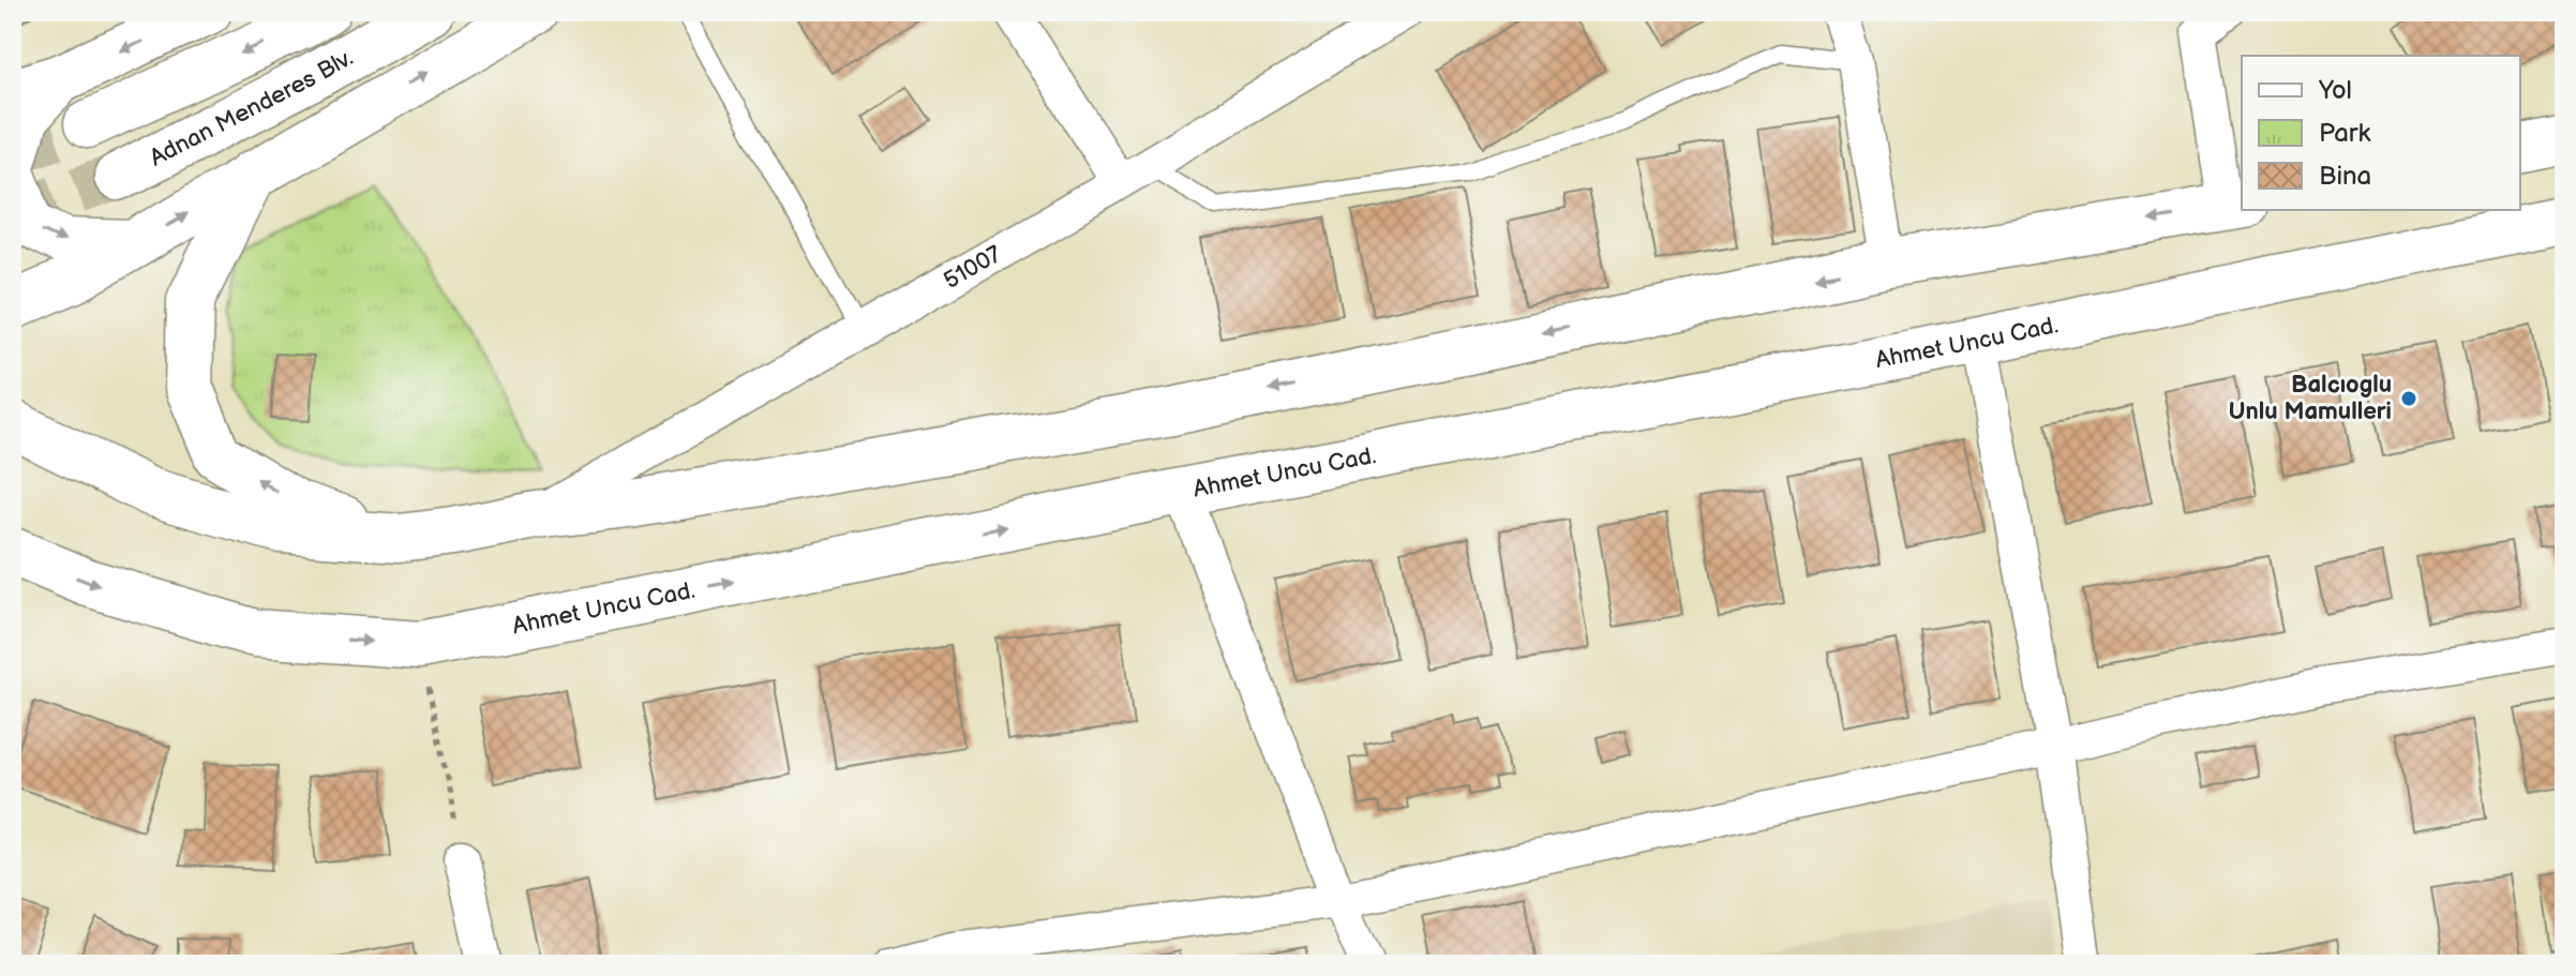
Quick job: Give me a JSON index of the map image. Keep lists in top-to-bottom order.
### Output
{
  "streets": {
    "main road": ["Adnan Menderes Blv.", "Ahmet Uncu Cad."],
    "street": ["51007"]
  },
  "places": ["Balcıoglu Unlu Mamulleri"],
  "legend": ["Yol", "Park", "Bina"]
}
